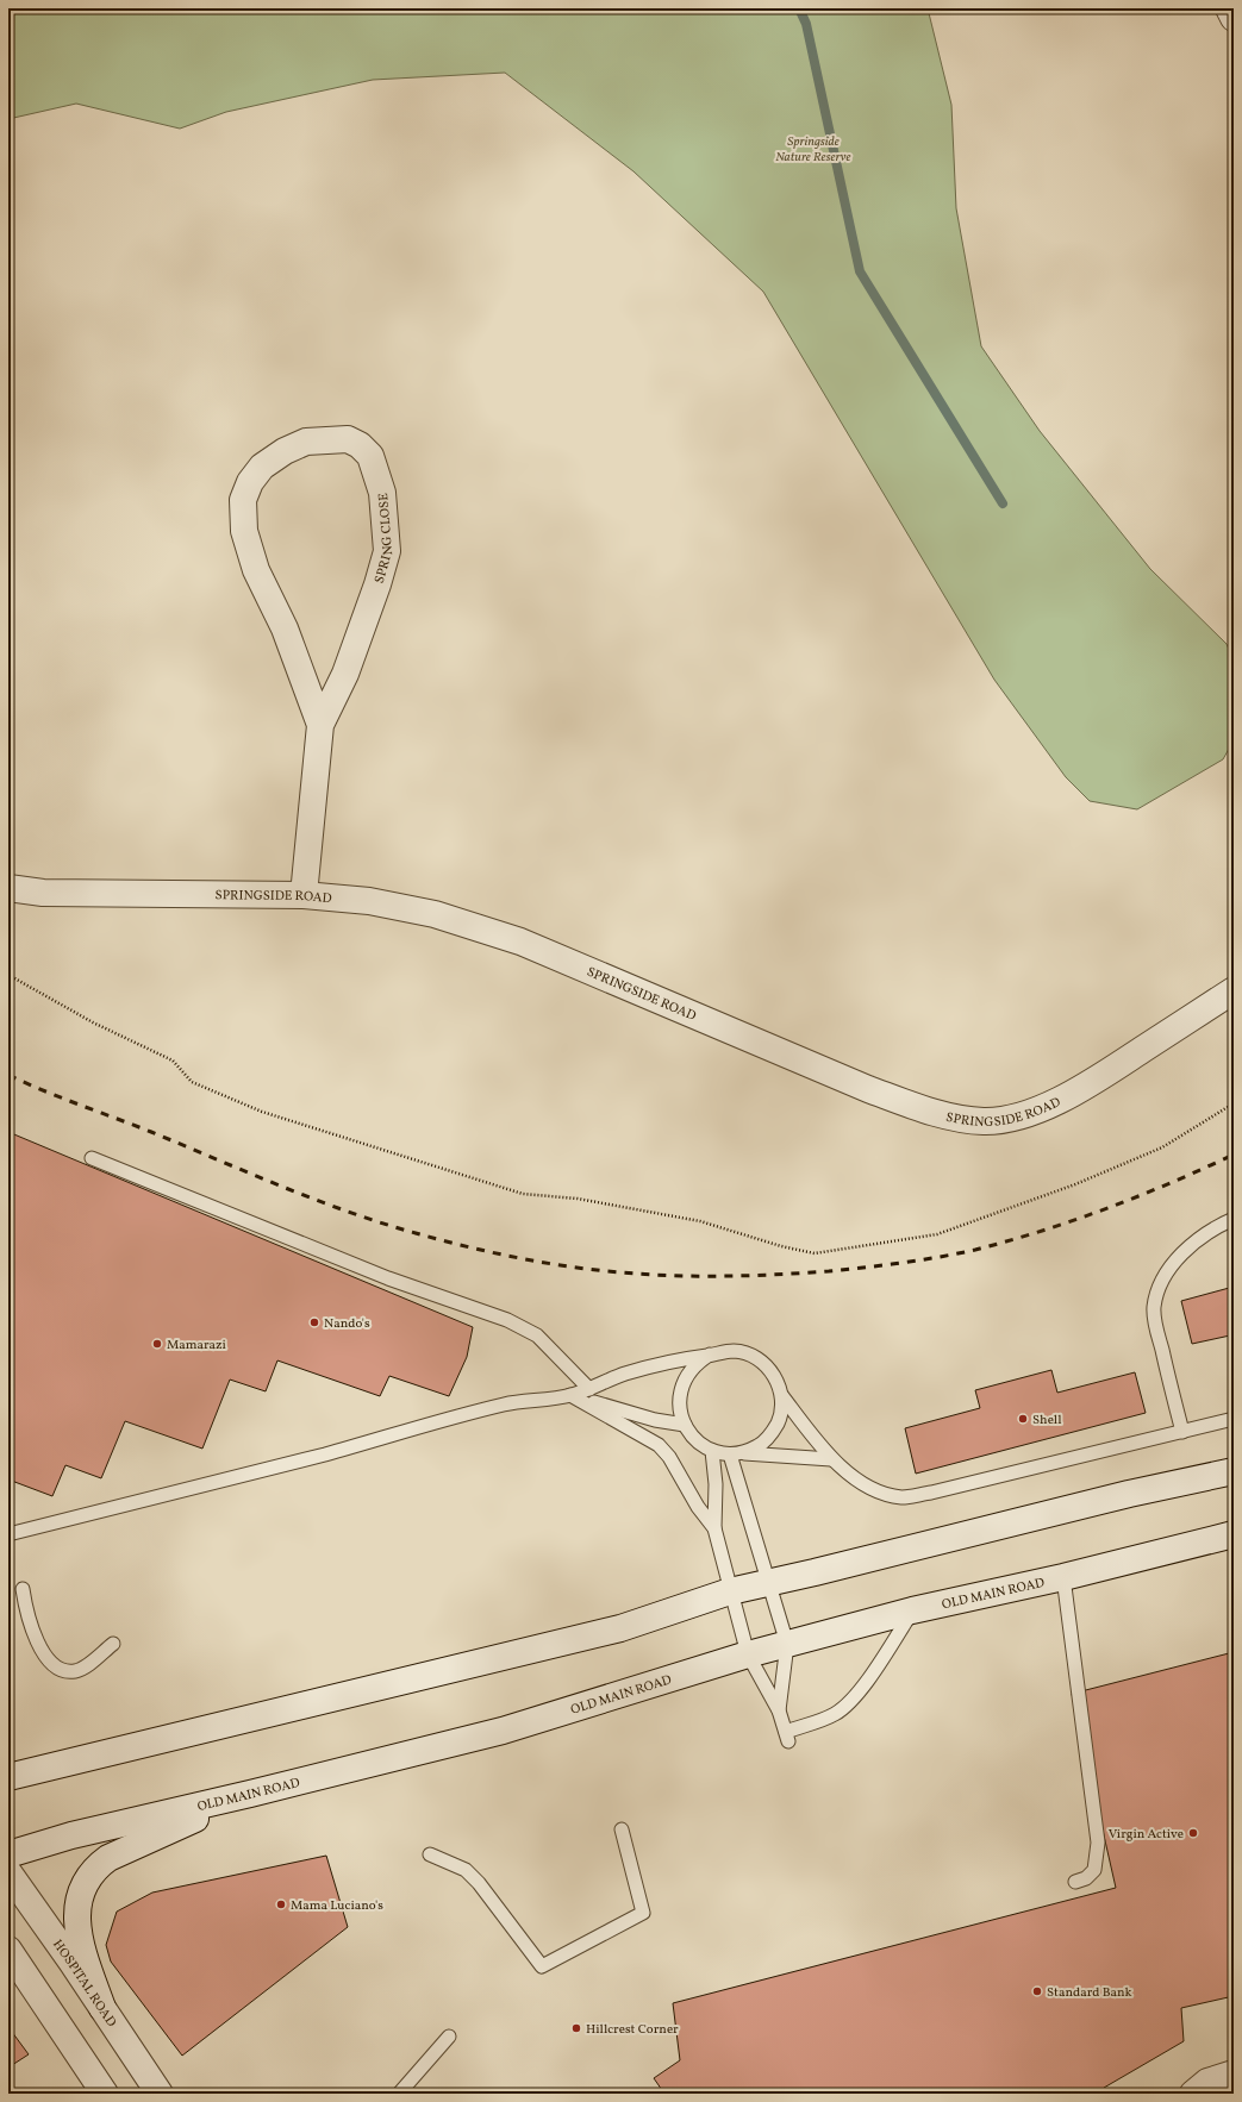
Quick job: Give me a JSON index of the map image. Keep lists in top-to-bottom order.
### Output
{
  "streets": {
    "main road": [
      "SPRING CLOSE",
      "SPRINGSIDE ROAD",
      "OLD MAIN ROAD",
      "HOSPITAL ROAD"
    ]
  },
  "crossings": [
    ["SPRING CLOSE", "SPRINGSIDE ROAD"]
  ],
  "parks": ["Springside Nature Reserve"],
  "places": [
    "Nando's",
    "Mamarazi",
    "Shell",
    "Virgin Active",
    "Mama Luciano's",
    "Standard Bank",
    "Hillcrest Corner"
  ]
}
